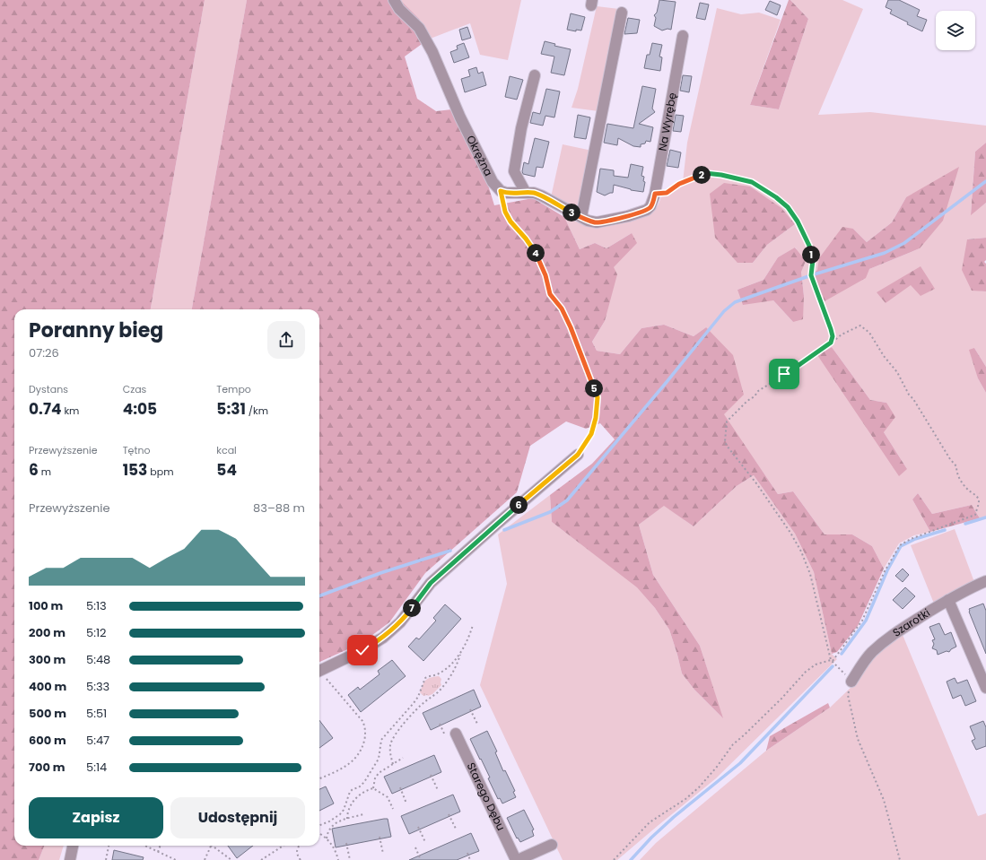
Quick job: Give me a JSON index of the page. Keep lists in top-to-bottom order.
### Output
{
  "streets": {
    "street": [
      "Na Wyrębę",
      "Okrężna",
      "Szarotki",
      "Starego Dębu"
    ]
  },
  "page": {
    "pins": [
      "2",
      "3",
      "4",
      "1",
      "5",
      "6",
      "7"
    ],
    "heading": ["Poranny bieg", "07:26"],
    "stats": [
      ["Dystans", "0.74 km"],
      ["Czas", "4:05"],
      ["Tempo", "5:31 /km"],
      ["Przewyższenie", "6 m"],
      ["Tętno", "153 bpm"],
      ["kcal", "54"]
    ],
    "chart": ["Przewyższenie", "83–88 m"],
    "list": [
      {
        "name": "100 m",
        "note": "5:13"
      },
      {
        "name": "200 m",
        "note": "5:12"
      },
      {
        "name": "300 m",
        "note": "5:48"
      },
      {
        "name": "400 m",
        "note": "5:33"
      },
      {
        "name": "500 m",
        "note": "5:51"
      },
      {
        "name": "600 m",
        "note": "5:47"
      },
      {
        "name": "700 m",
        "note": "5:14"
      }
    ],
    "buttons": ["Zapisz", "Udostępnij"]
  }
}
